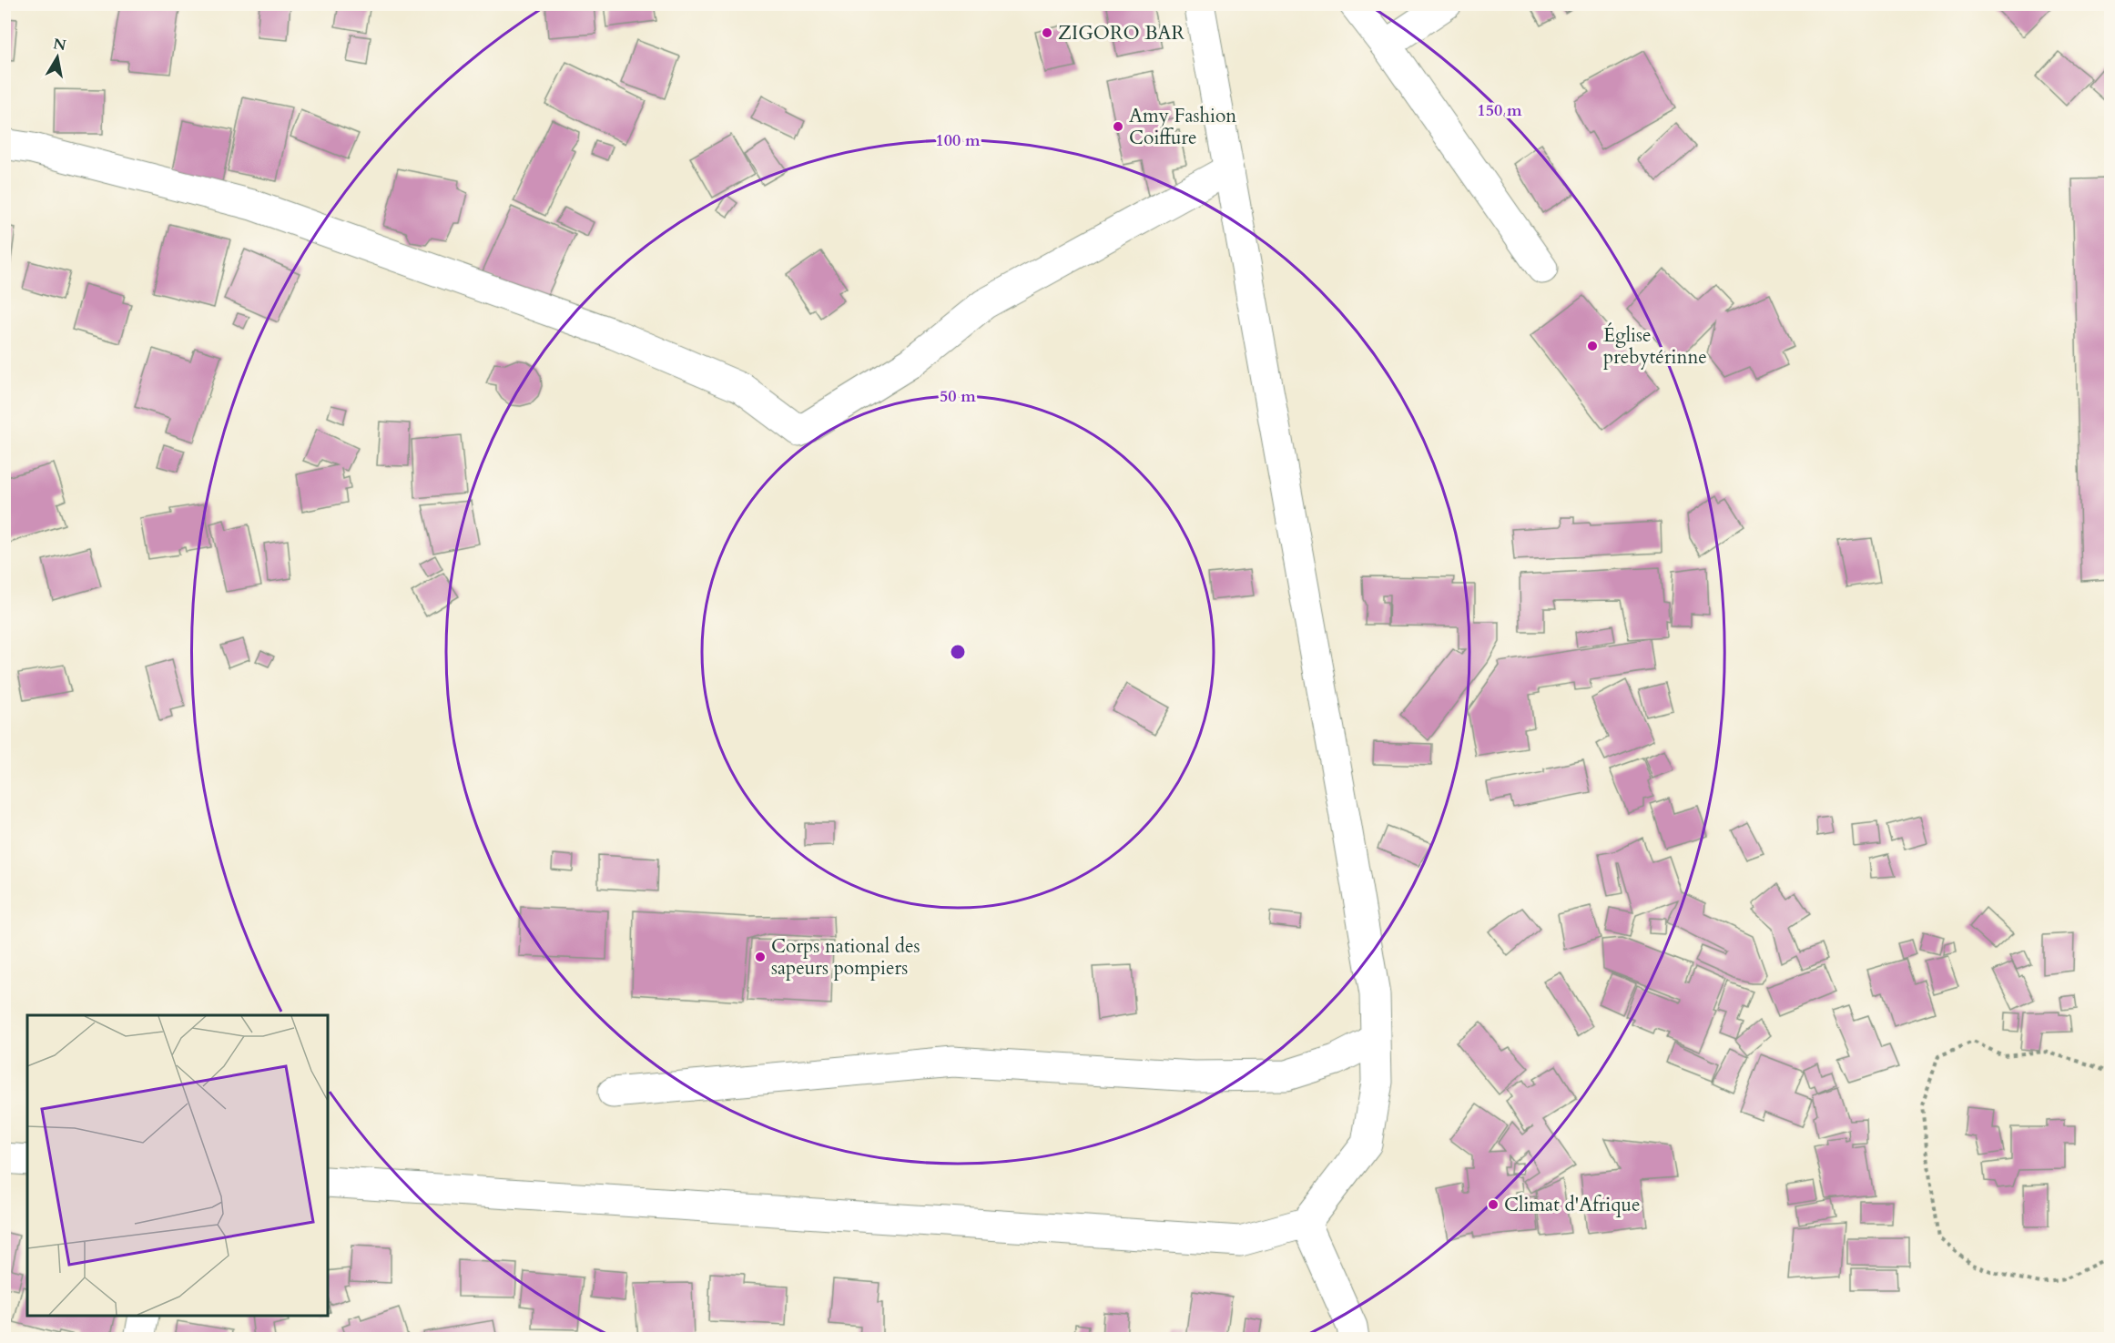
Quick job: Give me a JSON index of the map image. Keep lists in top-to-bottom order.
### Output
{
  "places": [
    "ZIGORO BAR",
    "Amy Fashion Coiffure",
    "Église prebytérinne",
    "Corps national des sapeurs pompiers",
    "Climat d'Afrique"
  ],
  "north": "top",
  "rings": ["150 m", "100 m", "50 m"]
}
